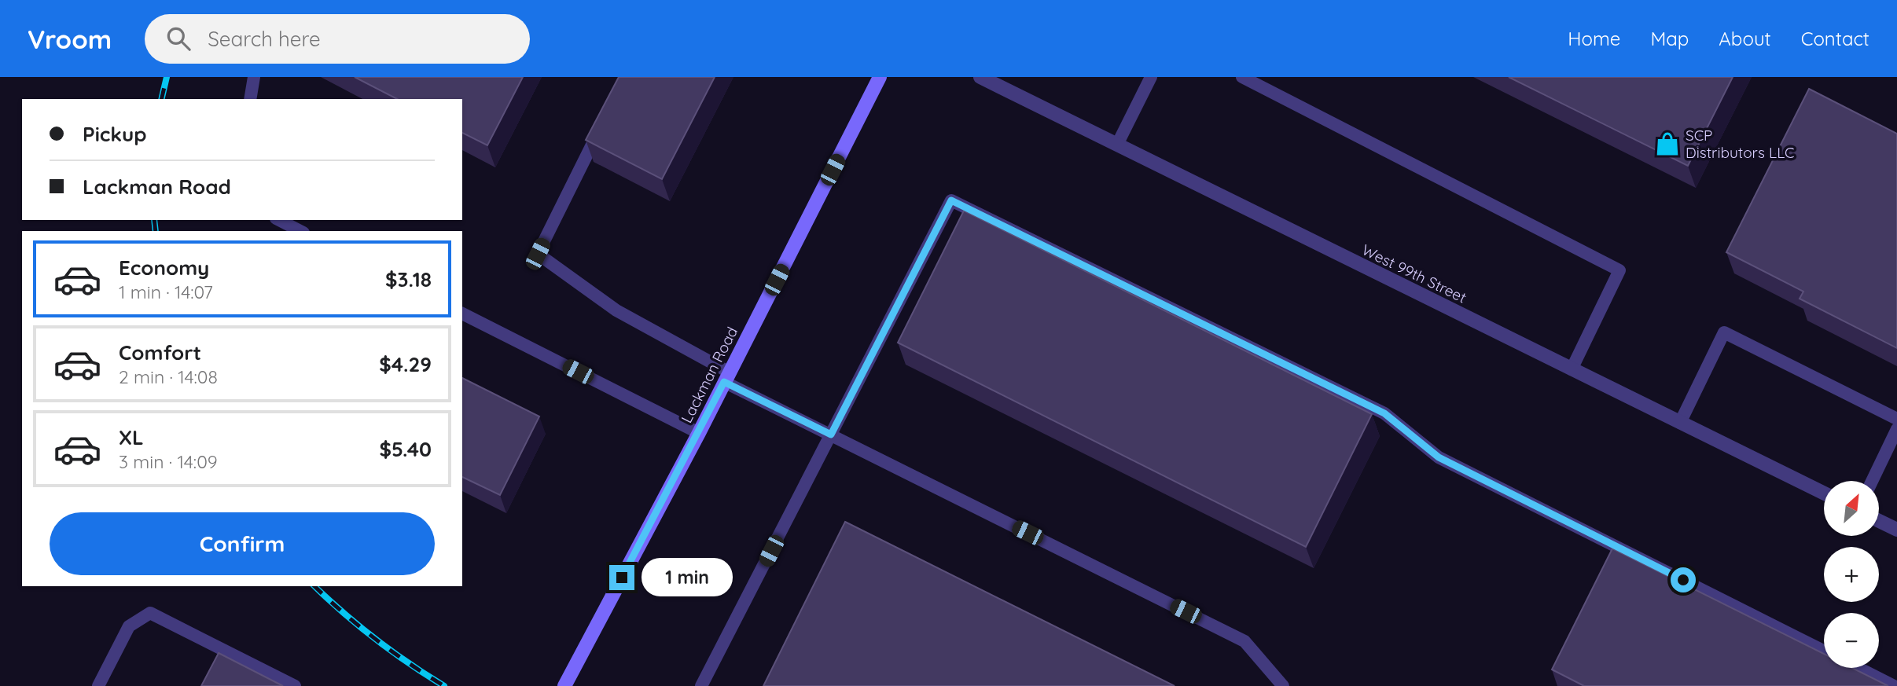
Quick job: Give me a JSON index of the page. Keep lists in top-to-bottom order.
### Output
{
  "streets": {
    "main road": ["Lackman Road"],
    "street": ["West 99th Street"]
  },
  "places": {
    "shop": ["SCP Distributors LLC"]
  },
  "north": "top right",
  "page": {
    "header": "Vroom",
    "search": "Search here",
    "nav": [
      "Home",
      "Map",
      "About",
      "Contact"
    ],
    "banner": ["Pickup", "Lackman Road"],
    "list": [
      {
        "name": "Economy",
        "note": "1 min · 14:07",
        "value": "$3.18"
      },
      {
        "name": "Comfort",
        "note": "2 min · 14:08",
        "value": "$4.29"
      },
      {
        "name": "XL",
        "note": "3 min · 14:09",
        "value": "$5.40"
      }
    ],
    "map_buttons": ["+", "−"],
    "buttons": "Confirm",
    "bubble": "1 min"
  }
}
